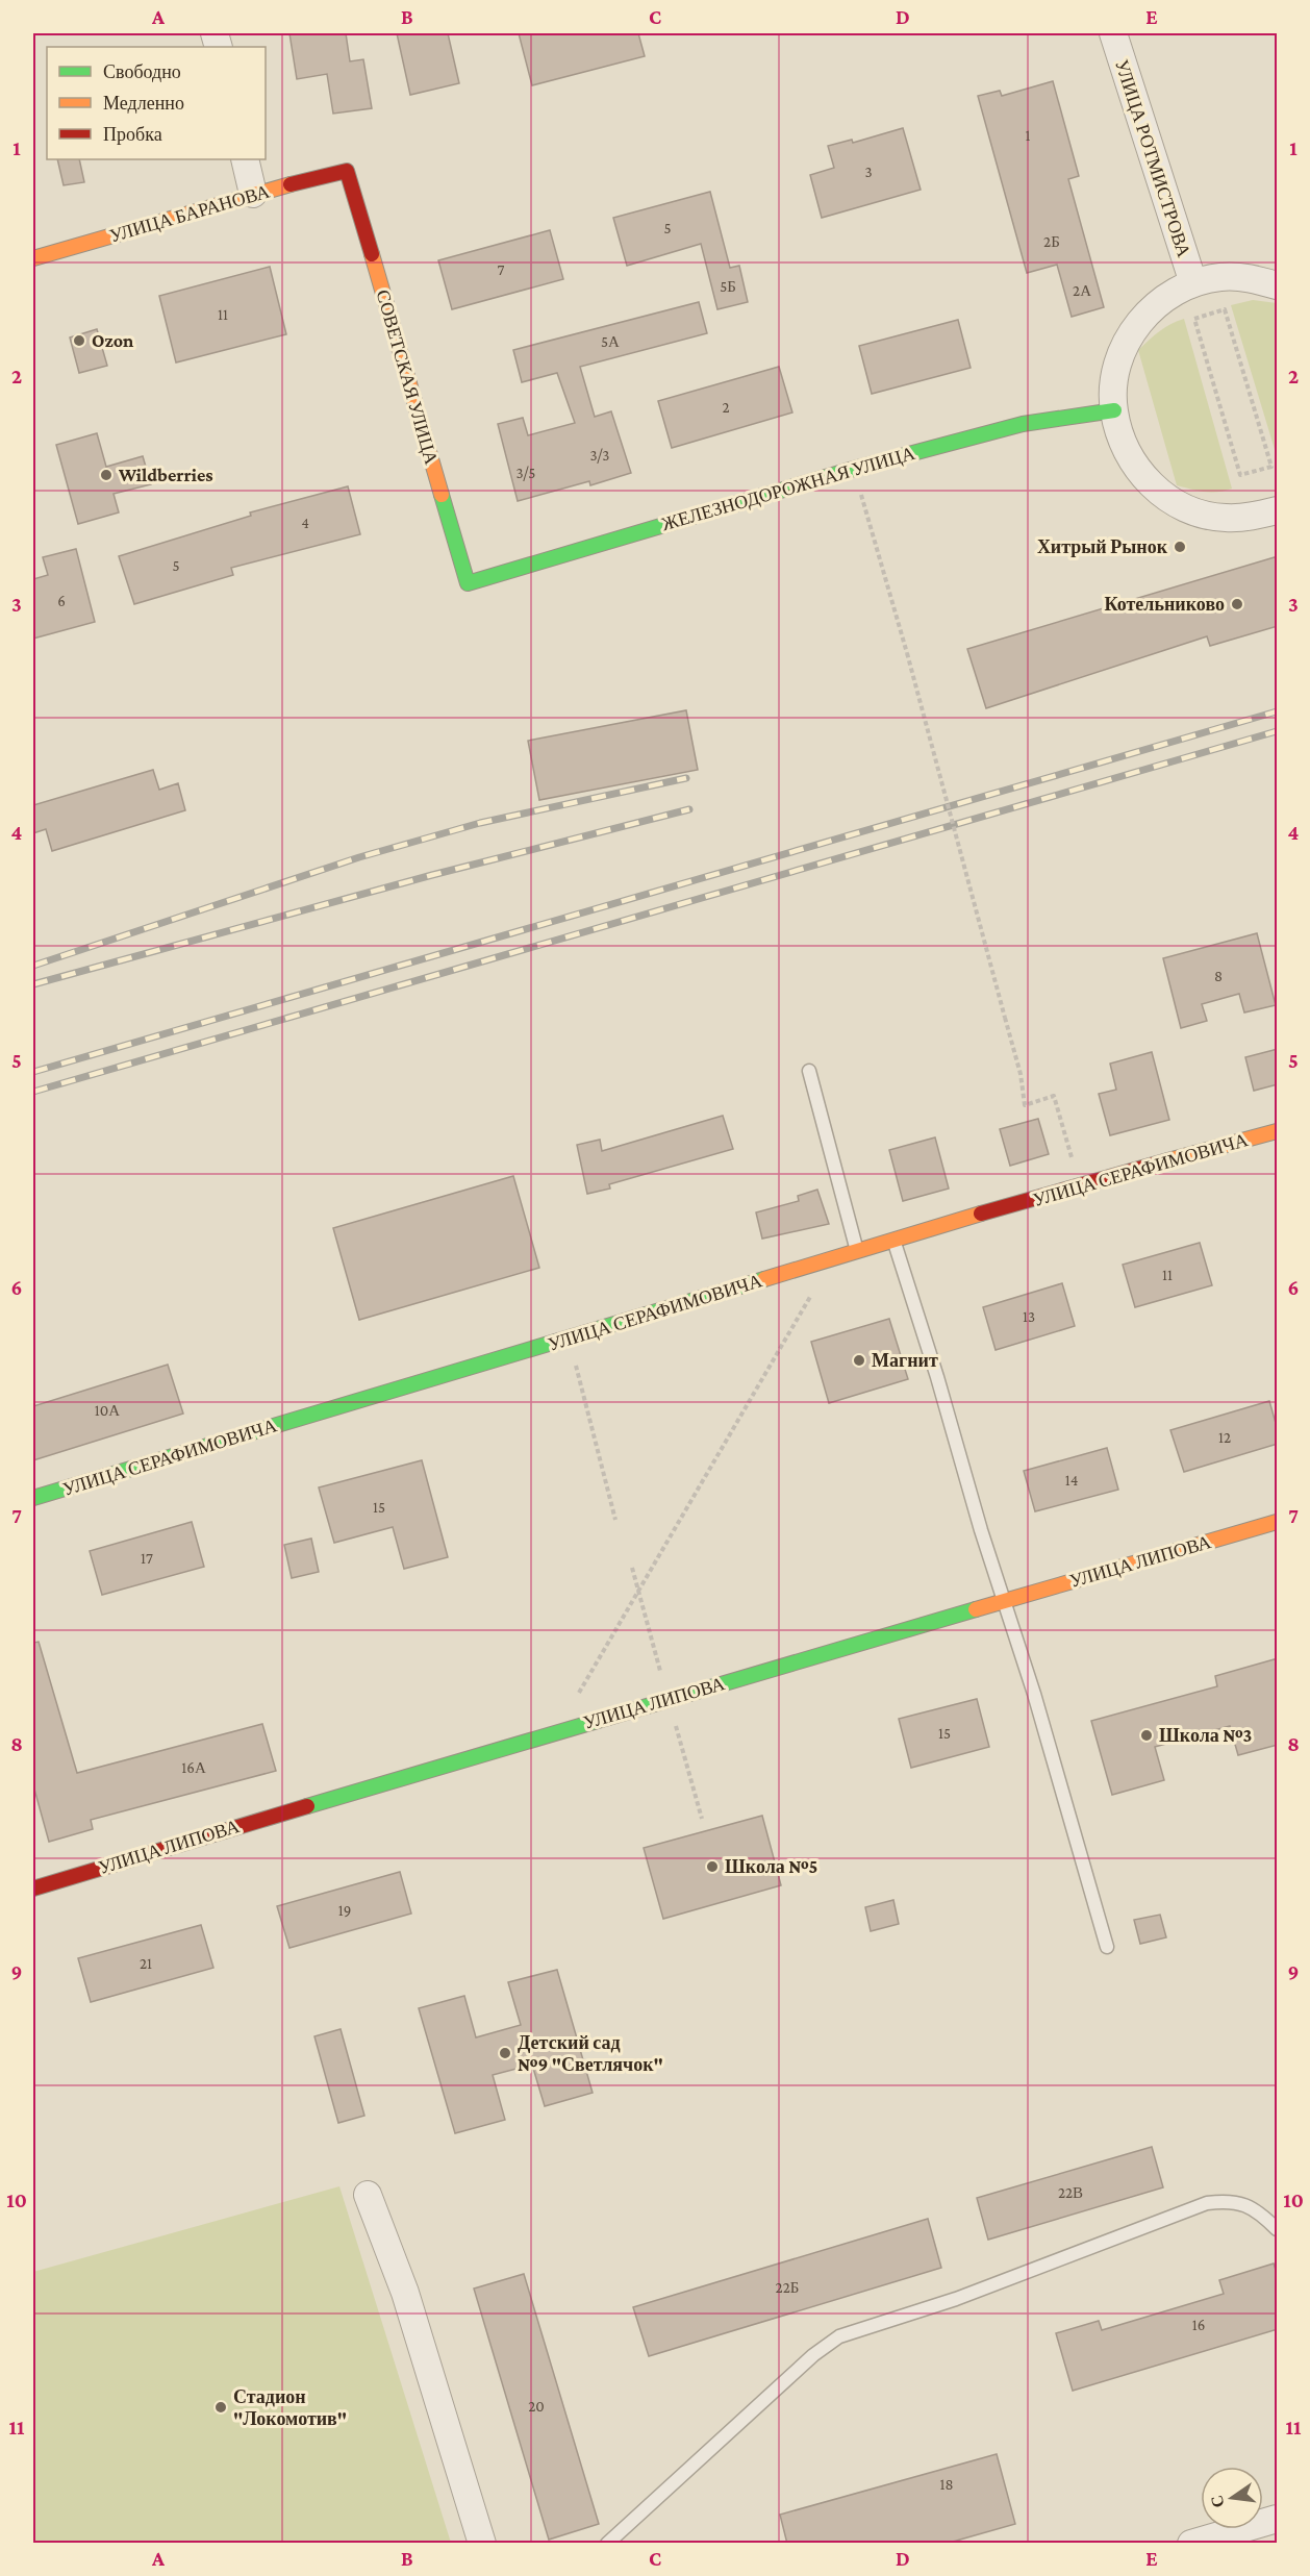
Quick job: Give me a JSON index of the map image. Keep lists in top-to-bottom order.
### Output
{
  "streets": {
    "street": [
      "УЛИЦА РОТМИСТРОВА",
      "УЛИЦА БАРАНОВА",
      "СОВЕТСКАЯ УЛИЦА",
      "ЖЕЛЕЗНОДОРОЖНАЯ УЛИЦА",
      "УЛИЦА СЕРАФИМОВИЧА",
      "УЛИЦА ЛИПОВА"
    ]
  },
  "crossings": [
    ["УЛИЦА БАРАНОВА", "СОВЕТСКАЯ УЛИЦА"],
    ["СОВЕТСКАЯ УЛИЦА", "ЖЕЛЕЗНОДОРОЖНАЯ УЛИЦА"]
  ],
  "places": [
    "Ozon",
    "Wildberries",
    "Хитрый Рынок",
    "Котельниково",
    "Магнит",
    "Школа №3",
    "Школа №5",
    "Детский сад №9 \"Светлячок\"",
    "Стадион \"Локомотив\""
  ],
  "house_numbers": [
    "1",
    "3",
    "5",
    "2Б",
    "7",
    "5Б",
    "2А",
    "11",
    "5А",
    "2",
    "3/3",
    "3/5",
    "4",
    "5",
    "6",
    "8",
    "11",
    "13",
    "10А",
    "12",
    "14",
    "15",
    "17",
    "15",
    "16А",
    "19",
    "21",
    "22В",
    "22Б",
    "16",
    "20",
    "18"
  ],
  "legend": ["Свободно", "Медленно", "Пробка"],
  "north": "left",
  "grid": {
    "columns": [
      "A",
      "B",
      "C",
      "D",
      "E"
    ],
    "rows": [
      "1",
      "2",
      "3",
      "4",
      "5",
      "6",
      "7",
      "8",
      "9",
      "10",
      "11"
    ]
  }
}
